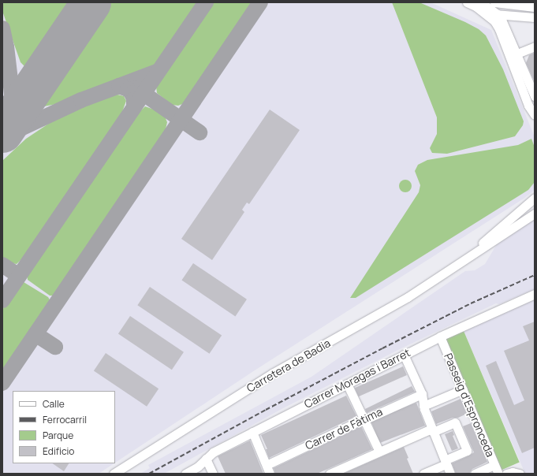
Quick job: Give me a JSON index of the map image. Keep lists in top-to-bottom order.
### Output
{
  "streets": {
    "street": [
      "Carretera de Badia",
      "Carrer Moragas i Barret",
      "Passeig d'Espronceda",
      "Carrer de Fàtima"
    ]
  },
  "crossings": [
    ["Carrer Moragas i Barret", "Passeig d'Espronceda"]
  ],
  "legend": [
    "Calle",
    "Ferrocarril",
    "Parque",
    "Edificio"
  ]
}
